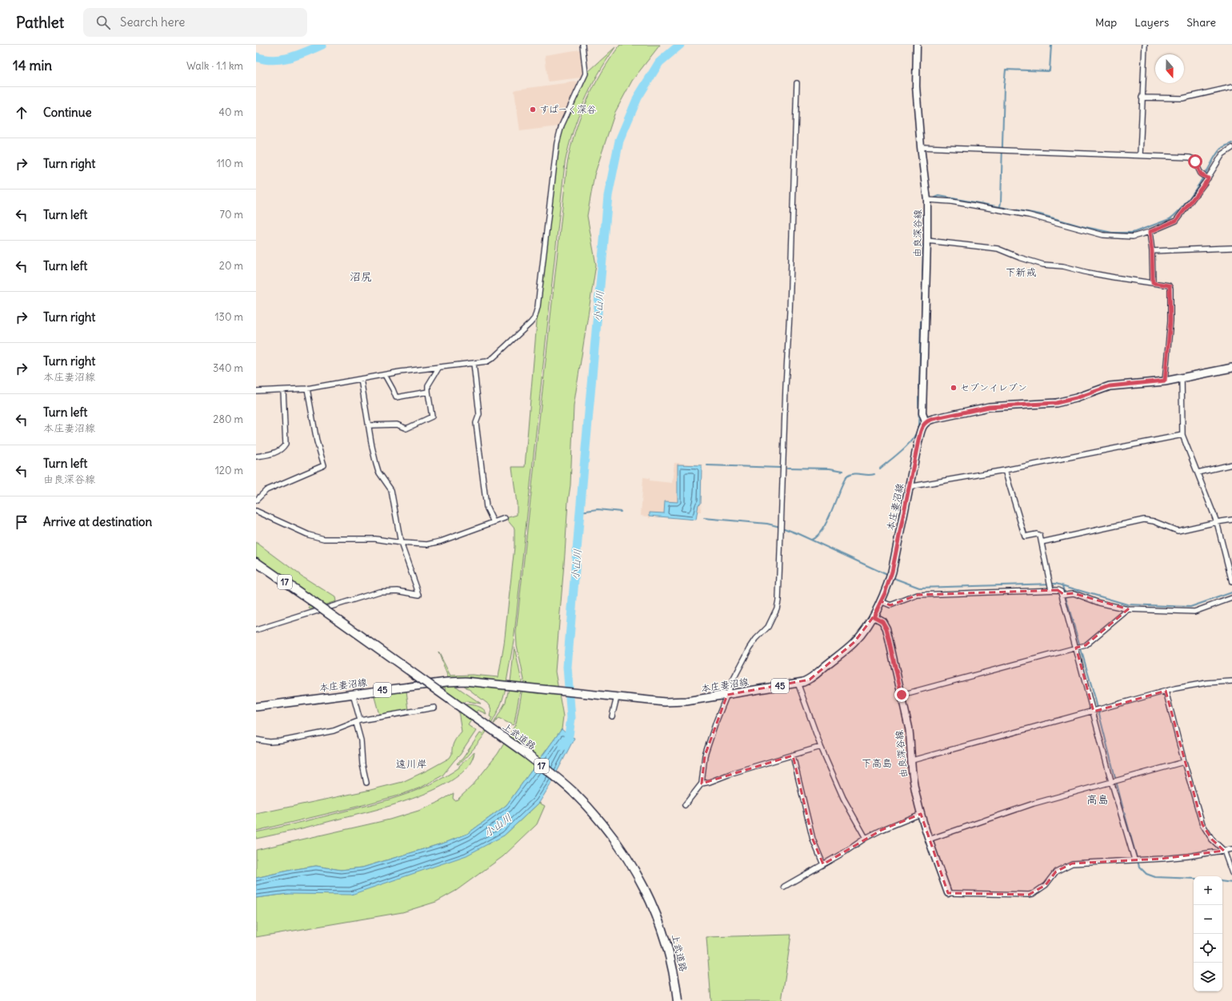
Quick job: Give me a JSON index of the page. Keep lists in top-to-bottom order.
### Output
{
  "streets": {
    "highway": ["17", "上武道路"],
    "main road": ["由良深谷線", "本庄妻沼線", "45"]
  },
  "crossings": [
    ["由良深谷線", "本庄妻沼線"]
  ],
  "districts": [
    "下新戒",
    "沼尻",
    "下高島",
    "遠川岸",
    "高島"
  ],
  "water": ["小山川"],
  "places": ["すぱーく深谷", "セブンイレブン"],
  "north": "bottom",
  "page": {
    "header": "Pathlet",
    "search": "Search here",
    "nav": ["Map", "Layers", "Share"],
    "heading": ["14 min", "Walk · 1.1 km"],
    "list": [
      ["Continue", "40 m"],
      ["Turn right", "110 m"],
      ["Turn left", "70 m"],
      ["Turn left", "20 m"],
      ["Turn right", "130 m"],
      ["Turn right", "本庄妻沼線", "340 m"],
      ["Turn left", "本庄妻沼線", "280 m"],
      ["Turn left", "由良深谷線", "120 m"],
      "Arrive at destination"
    ],
    "map_buttons": ["+", "−"]
  }
}
